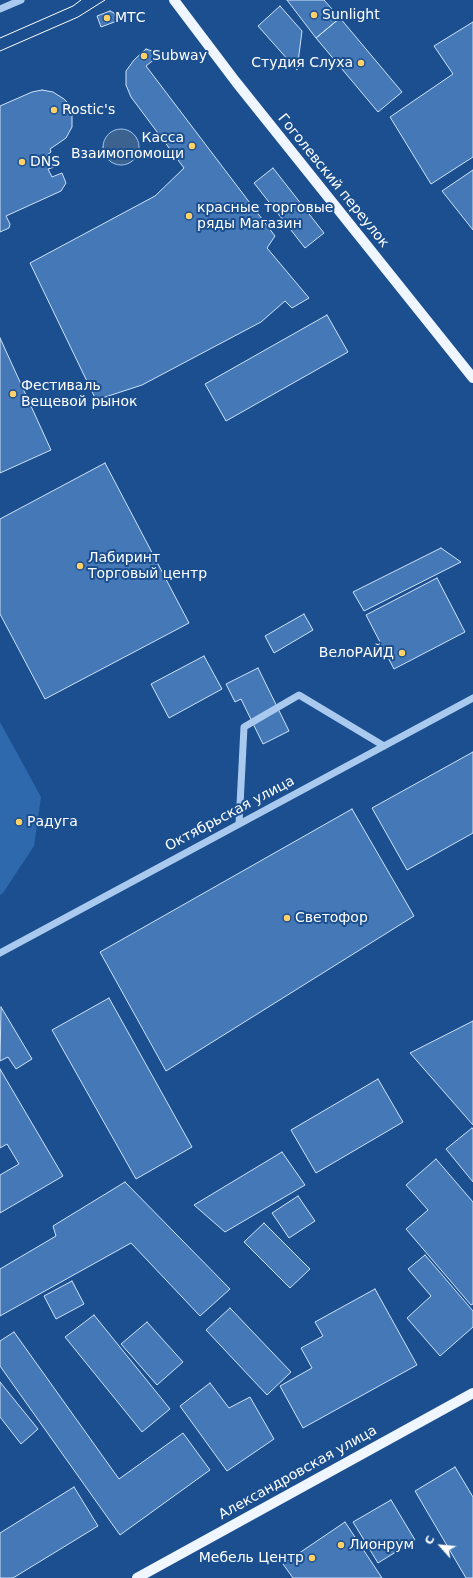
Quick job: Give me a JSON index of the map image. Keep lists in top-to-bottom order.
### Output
{
  "streets": {
    "main road": ["Гоголевский переулок", "Александровская улица"],
    "street": ["Октябрьская улица"]
  },
  "places": [
    "Sunlight",
    "МТС",
    "Subway",
    "Студия Слуха",
    "Rostic's",
    "Касса Взаимопомощи",
    "DNS",
    "красные торговые ряды Магазин",
    "Фестиваль Вещевой рынок",
    "Лабиринт Торговый центр",
    "ВелоРАЙД",
    "Радуга",
    "Светофор",
    "Лионрум",
    "Мебель Центр"
  ],
  "north": "top left"
}
